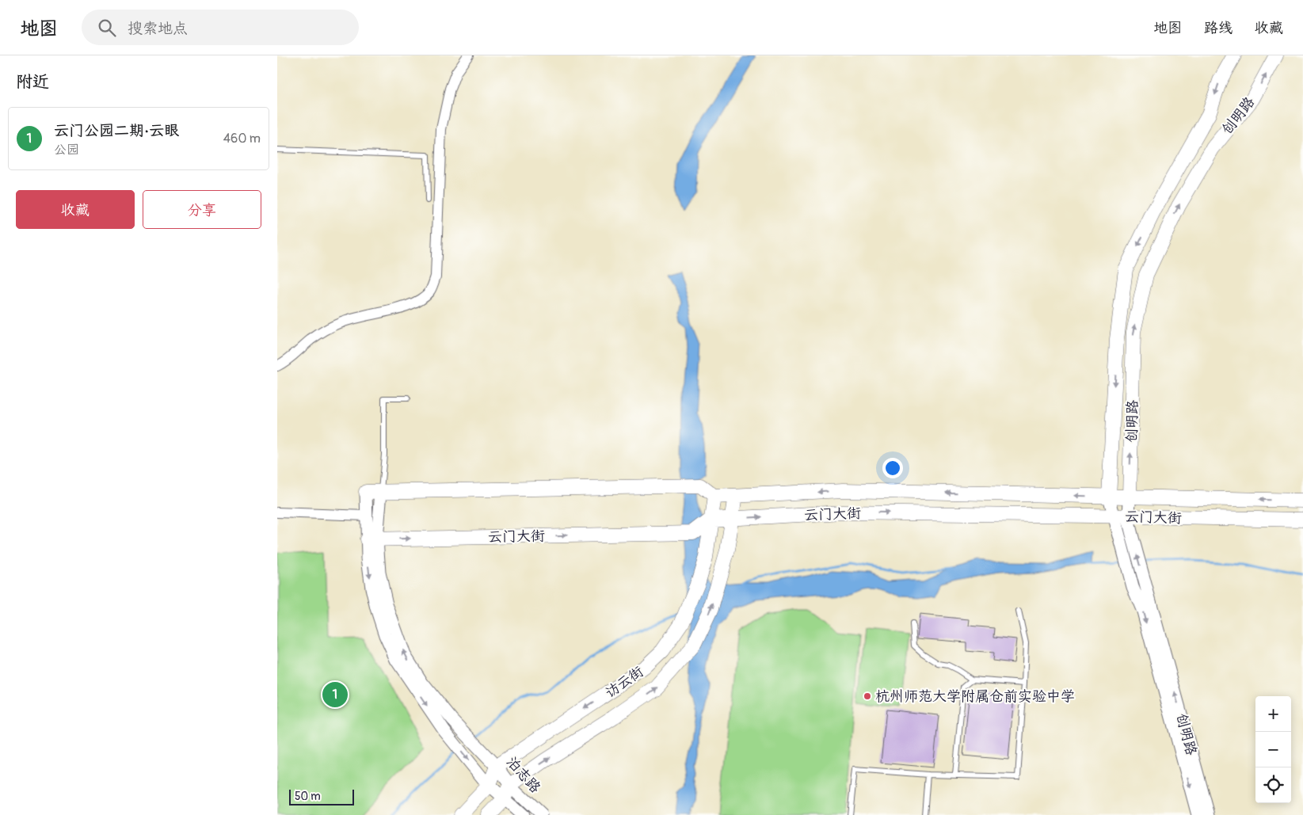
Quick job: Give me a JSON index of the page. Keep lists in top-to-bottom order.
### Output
{
  "streets": {
    "main road": ["创明路", "云门大街", "访云街"],
    "street": ["泊志路"]
  },
  "crossings": [
    ["创明路", "云门大街"],
    ["云门大街", "访云街"],
    ["云门大街", "泊志路"],
    ["访云街", "泊志路"]
  ],
  "places": ["杭州师范大学附属仓前实验中学"],
  "scale_bar": "50 m",
  "page": {
    "header": "地图",
    "search": "搜索地点",
    "nav": ["地图", "路线", "收藏"],
    "heading": "附近",
    "list": [
      {
        "mark": "1",
        "name": "云门公园二期·云眼",
        "note": "公园",
        "value": "460 m"
      }
    ],
    "buttons": ["收藏", "分享"],
    "pins": "1",
    "map_buttons": ["+", "−"],
    "scale": "50 m"
  }
}
